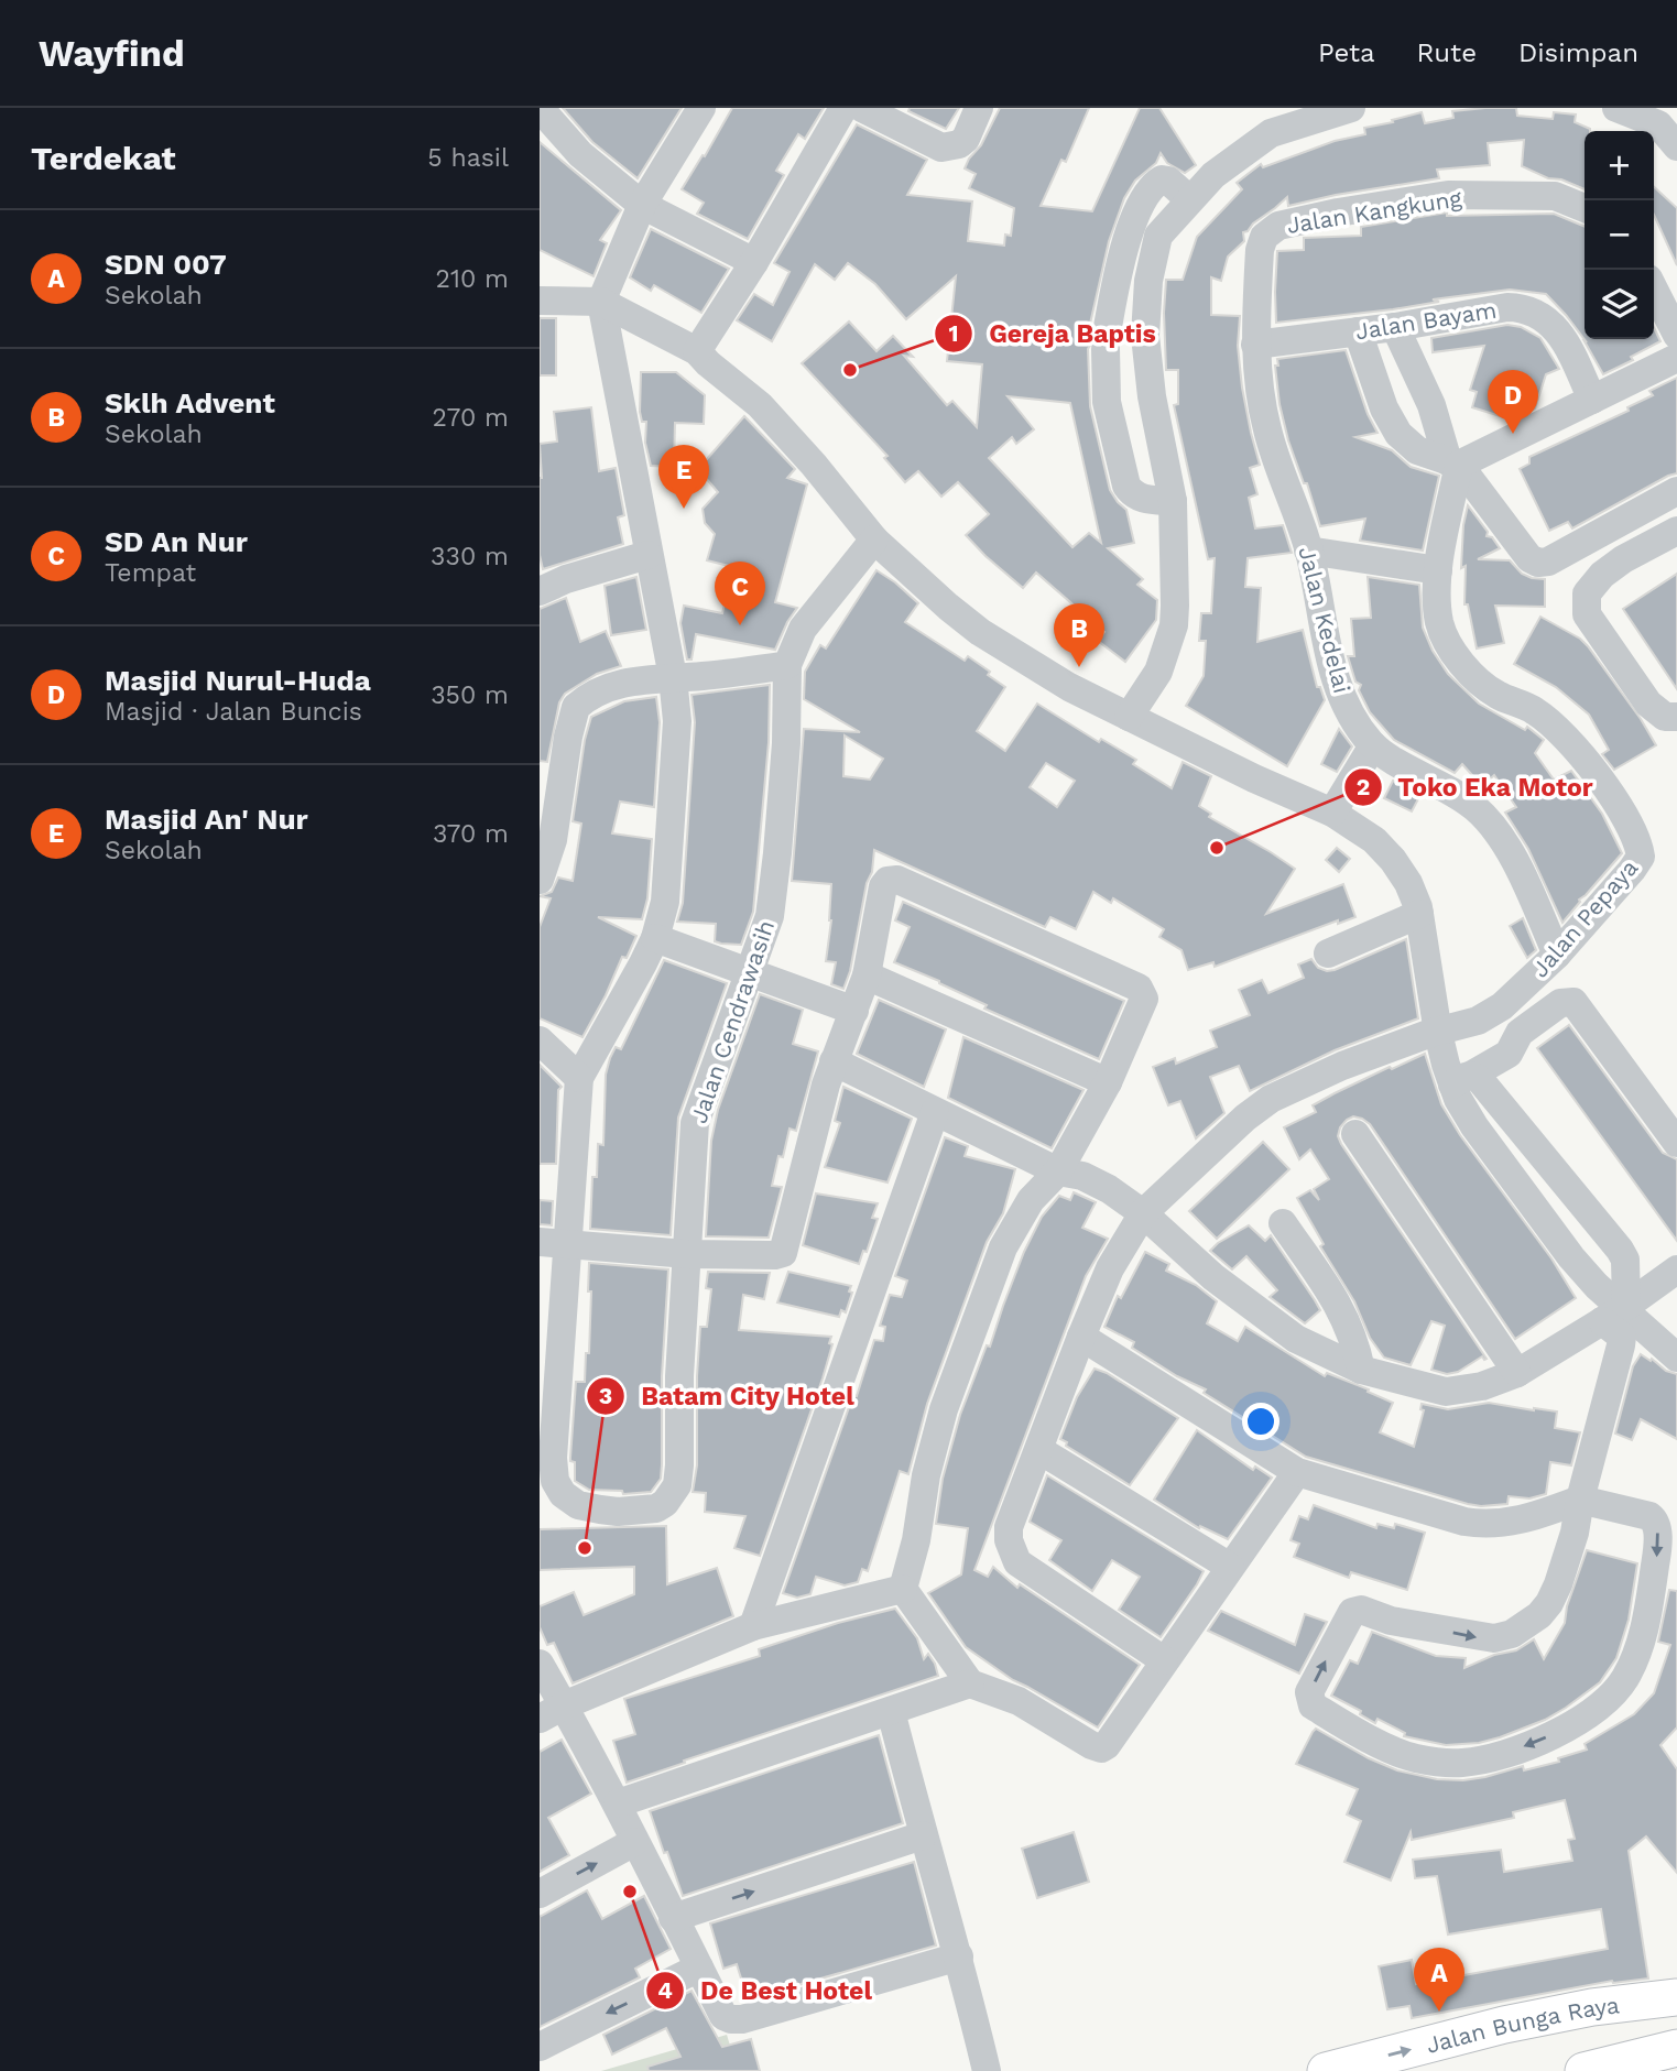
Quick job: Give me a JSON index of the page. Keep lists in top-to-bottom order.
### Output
{
  "streets": {
    "main road": ["Jalan Bunga Raya"],
    "street": [
      "Jalan Kangkung",
      "Jalan Bayam",
      "Jalan Kedelai",
      "Jalan Pepaya",
      "Jalan Cendrawasih"
    ]
  },
  "crossings": [
    ["Jalan Kangkung", "Jalan Kedelai"],
    ["Jalan Bayam", "Jalan Kedelai"],
    ["Jalan Kedelai", "Jalan Pepaya"]
  ],
  "one_way": ["Jalan Bunga Raya"],
  "places": [
    "Gereja Baptis",
    "Toko Eka Motor",
    "Batam City Hotel",
    "De Best Hotel"
  ],
  "page": {
    "header": "Wayfind",
    "nav": ["Peta", "Rute", "Disimpan"],
    "heading": ["Terdekat", "5 hasil"],
    "map_buttons": ["+", "−"],
    "list": [
      {
        "mark": "A",
        "name": "SDN 007",
        "note": "Sekolah",
        "value": "210 m"
      },
      {
        "mark": "B",
        "name": "Sklh Advent",
        "note": "Sekolah",
        "value": "270 m"
      },
      {
        "mark": "C",
        "name": "SD An Nur",
        "note": "Tempat",
        "value": "330 m"
      },
      {
        "mark": "D",
        "name": "Masjid Nurul-Huda",
        "note": "Masjid · Jalan Buncis",
        "value": "350 m"
      },
      {
        "mark": "E",
        "name": "Masjid An' Nur",
        "note": "Sekolah",
        "value": "370 m"
      }
    ],
    "pins": [
      "D",
      "E",
      "C",
      "B",
      "A"
    ]
  }
}
